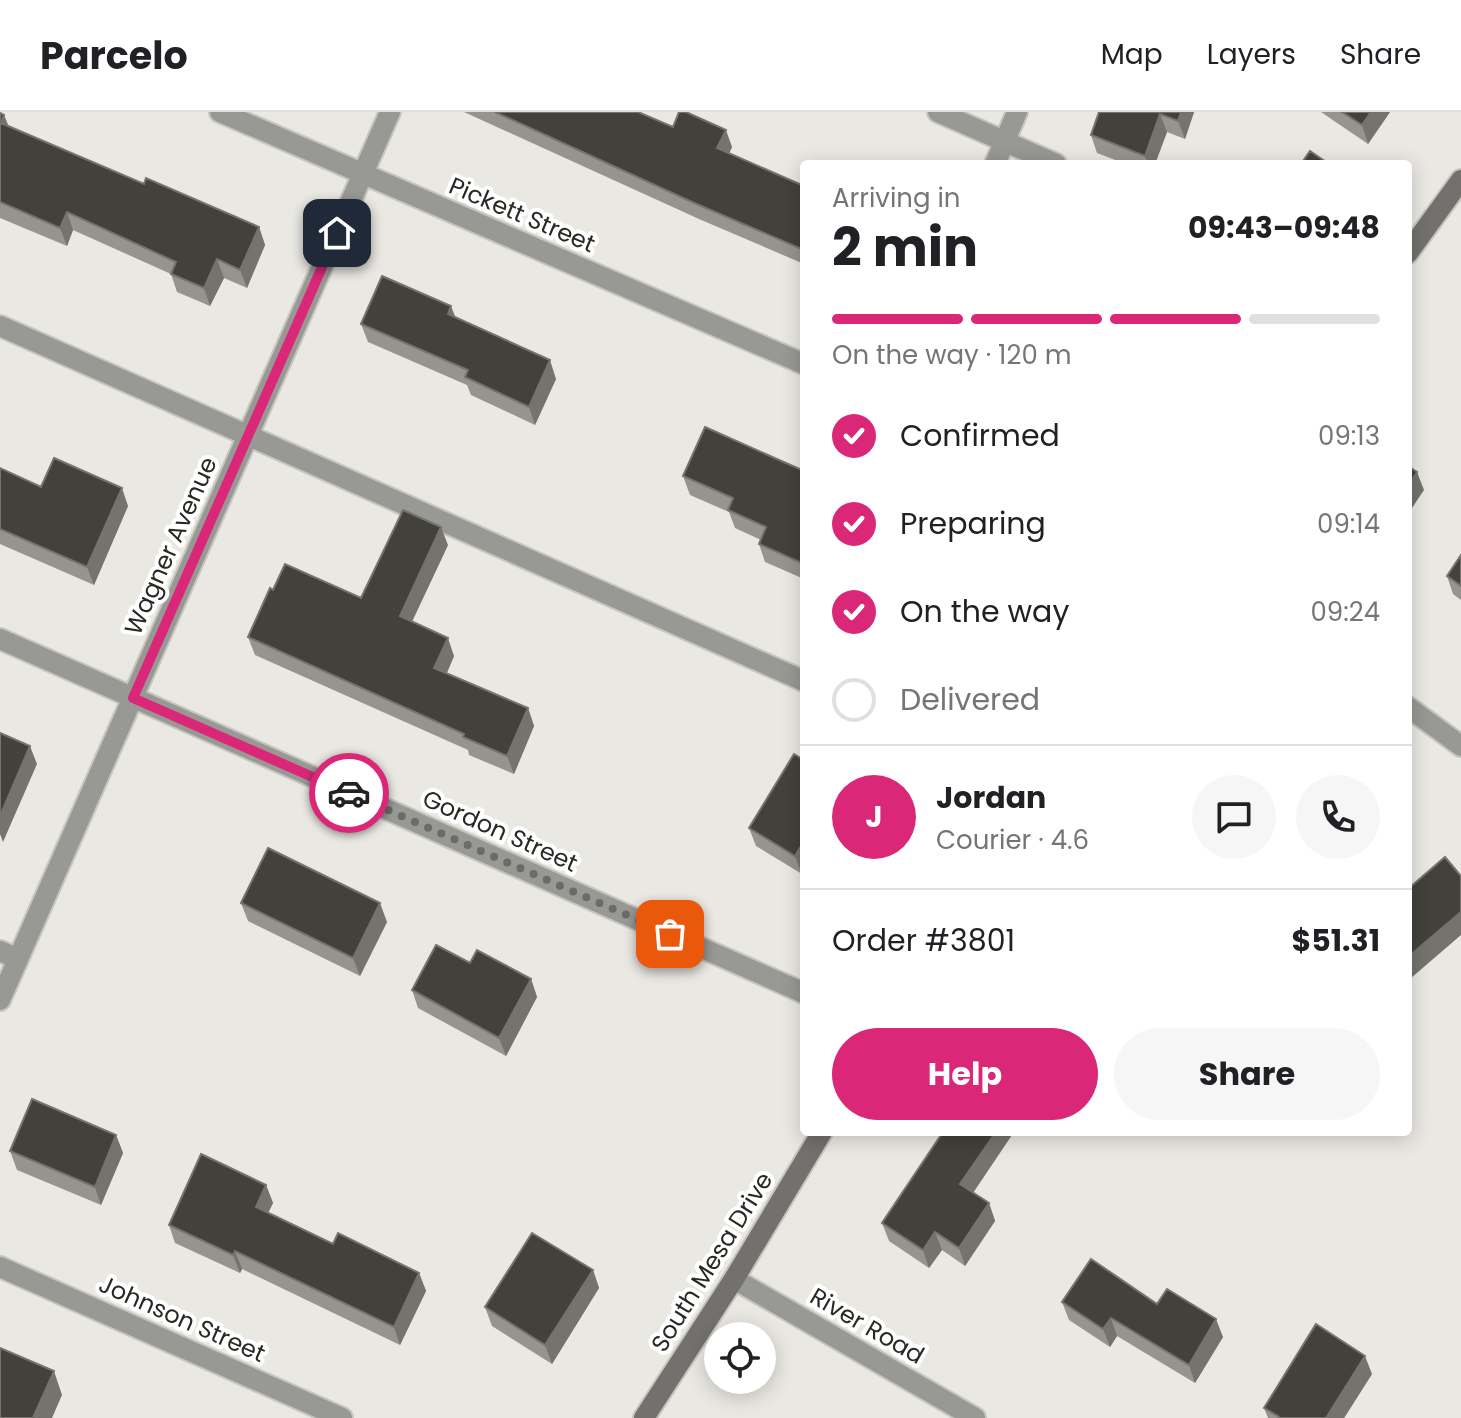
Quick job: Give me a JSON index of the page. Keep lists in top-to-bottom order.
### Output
{
  "streets": {
    "main road": ["South Mesa Drive"],
    "street": [
      "Pickett Street",
      "Wagner Avenue",
      "Gordon Street",
      "Johnson Street",
      "River Road"
    ]
  },
  "crossings": [
    ["Pickett Street", "Wagner Avenue"],
    ["Wagner Avenue", "Gordon Street"],
    ["South Mesa Drive", "River Road"]
  ],
  "page": {
    "header": "Parcelo",
    "nav": ["Map", "Layers", "Share"],
    "heading": ["2 min", "Arriving in", "09:43–09:48"],
    "panel": [
      "Jordan",
      "Courier · 4.6",
      "Order #3801",
      "$51.31"
    ],
    "bar": "On the way · 120 m",
    "list": [
      ["Confirmed", "09:13"],
      ["Preparing", "09:14"],
      ["On the way", "09:24"],
      "Delivered"
    ],
    "round": "J",
    "buttons": ["Help", "Share"]
  }
}
